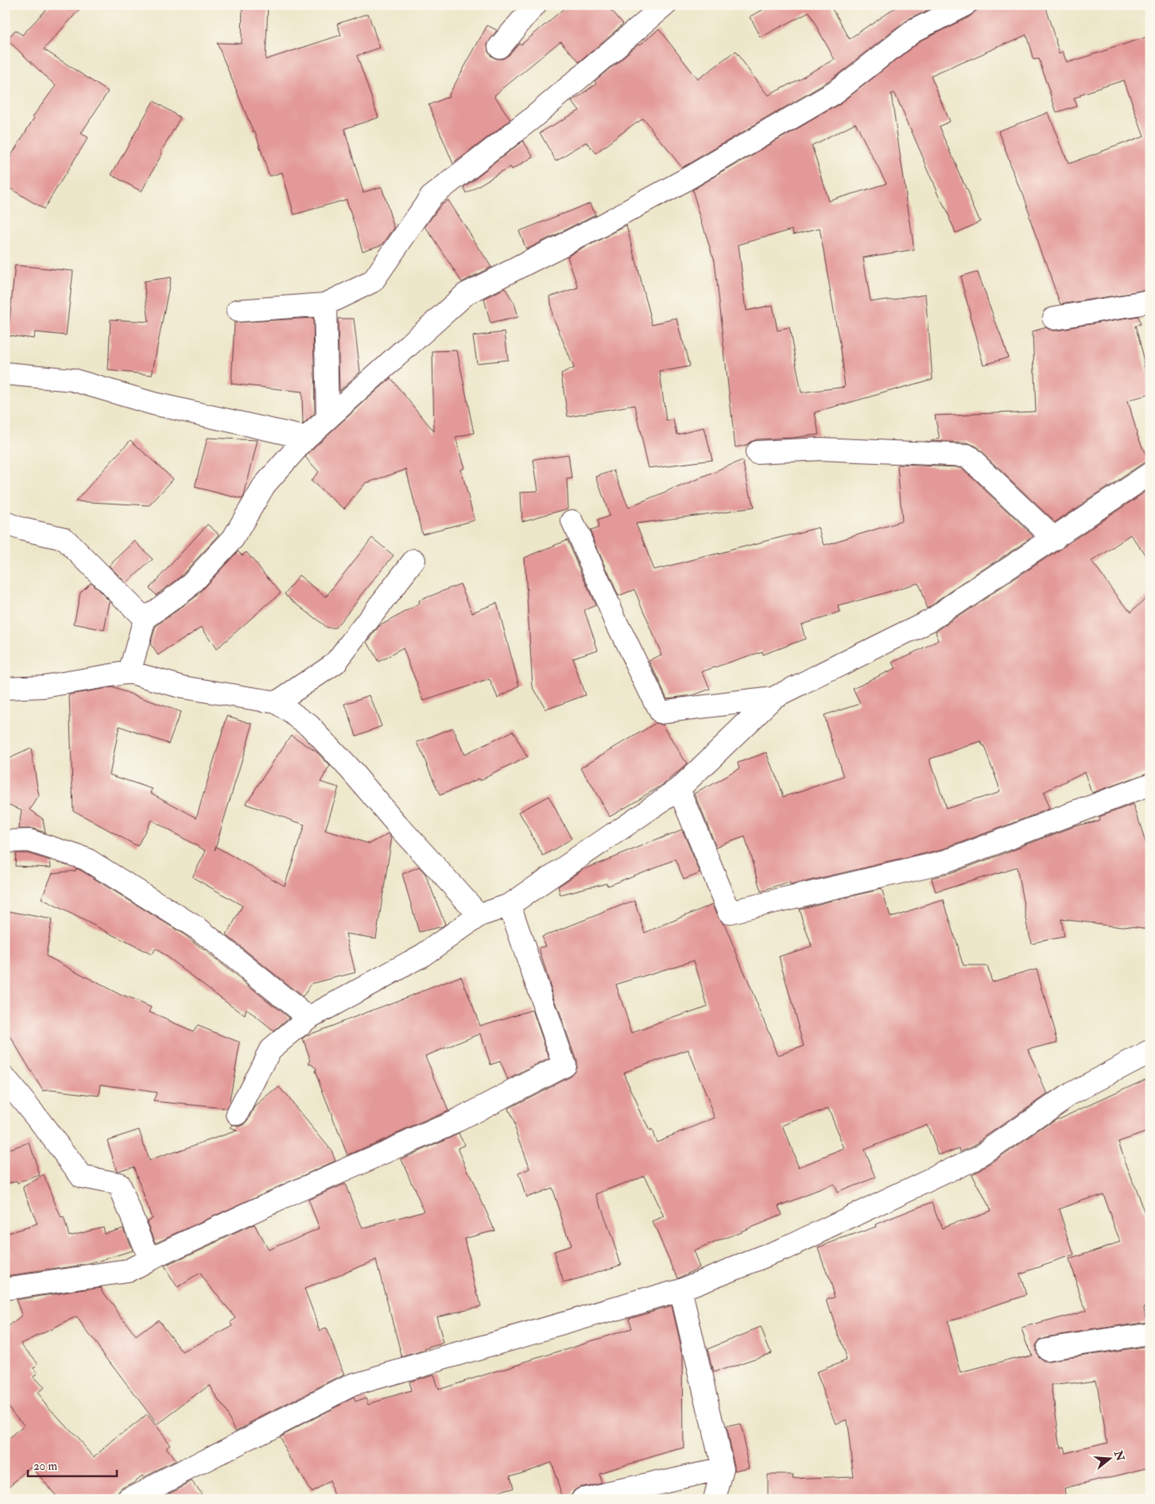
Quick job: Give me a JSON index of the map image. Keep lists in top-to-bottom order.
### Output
{
  "scale_bar": "20 m",
  "north": "right"
}
